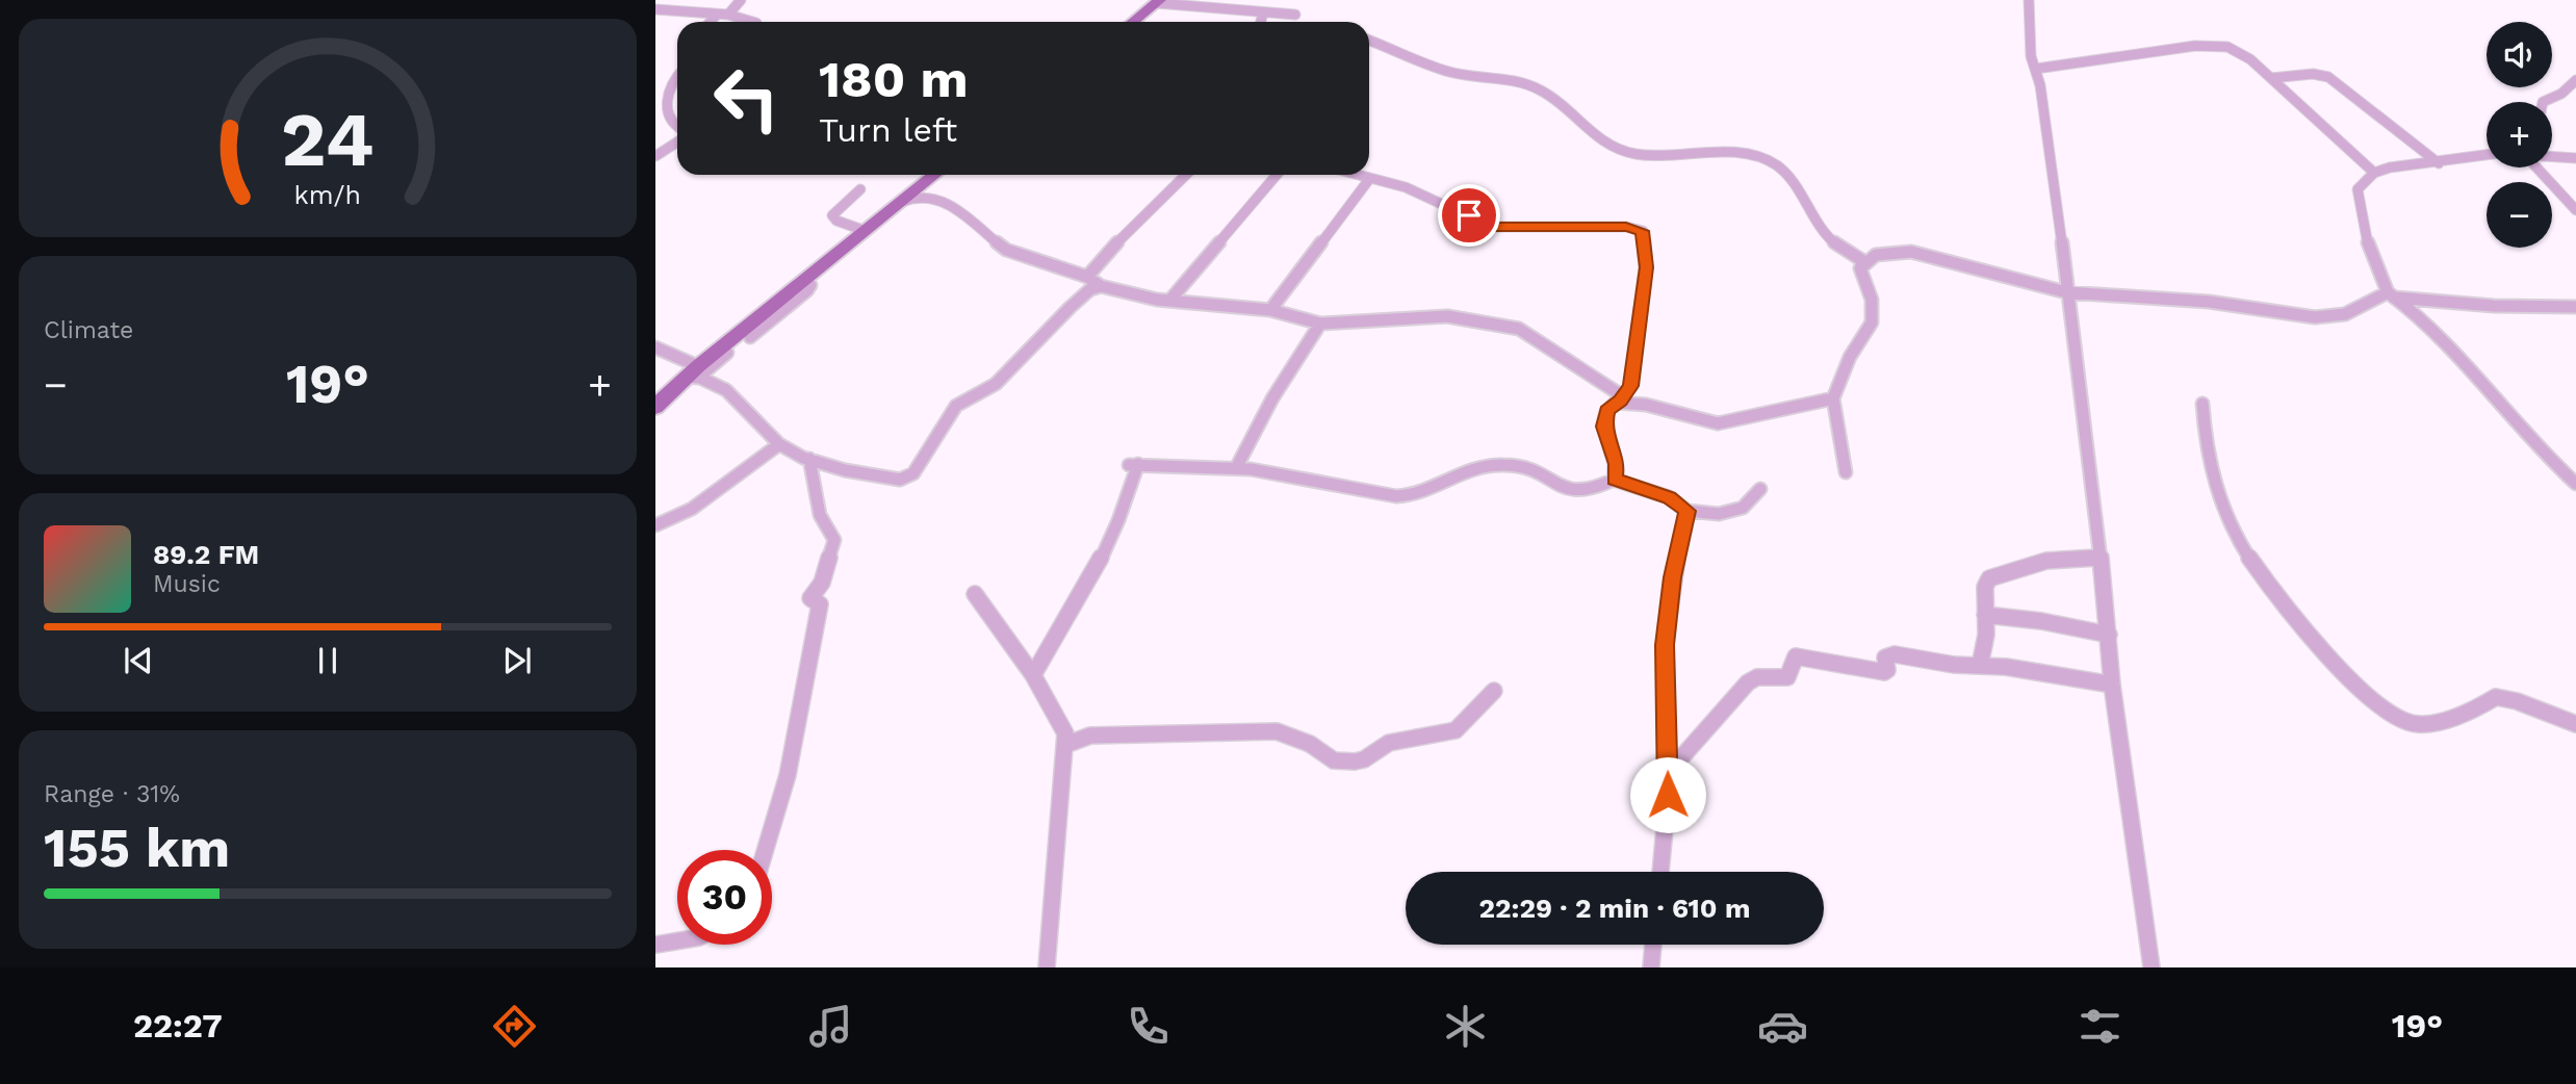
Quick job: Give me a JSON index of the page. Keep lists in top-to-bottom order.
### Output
{
  "page": {
    "map_buttons": ["+", "−"],
    "turn": ["180 m", "Turn left"],
    "tile": [
      "Climate",
      ["Range · 31%", "155 km"]
    ],
    "heat": ["−", "19°", "+"],
    "song": ["89.2 FM", "Music"],
    "limit": "30",
    "trip": "22:29 · 2 min · 610 m",
    "tabs": ["22:27", "19°"],
    "gauge": ["24", "km/h"]
  }
}
